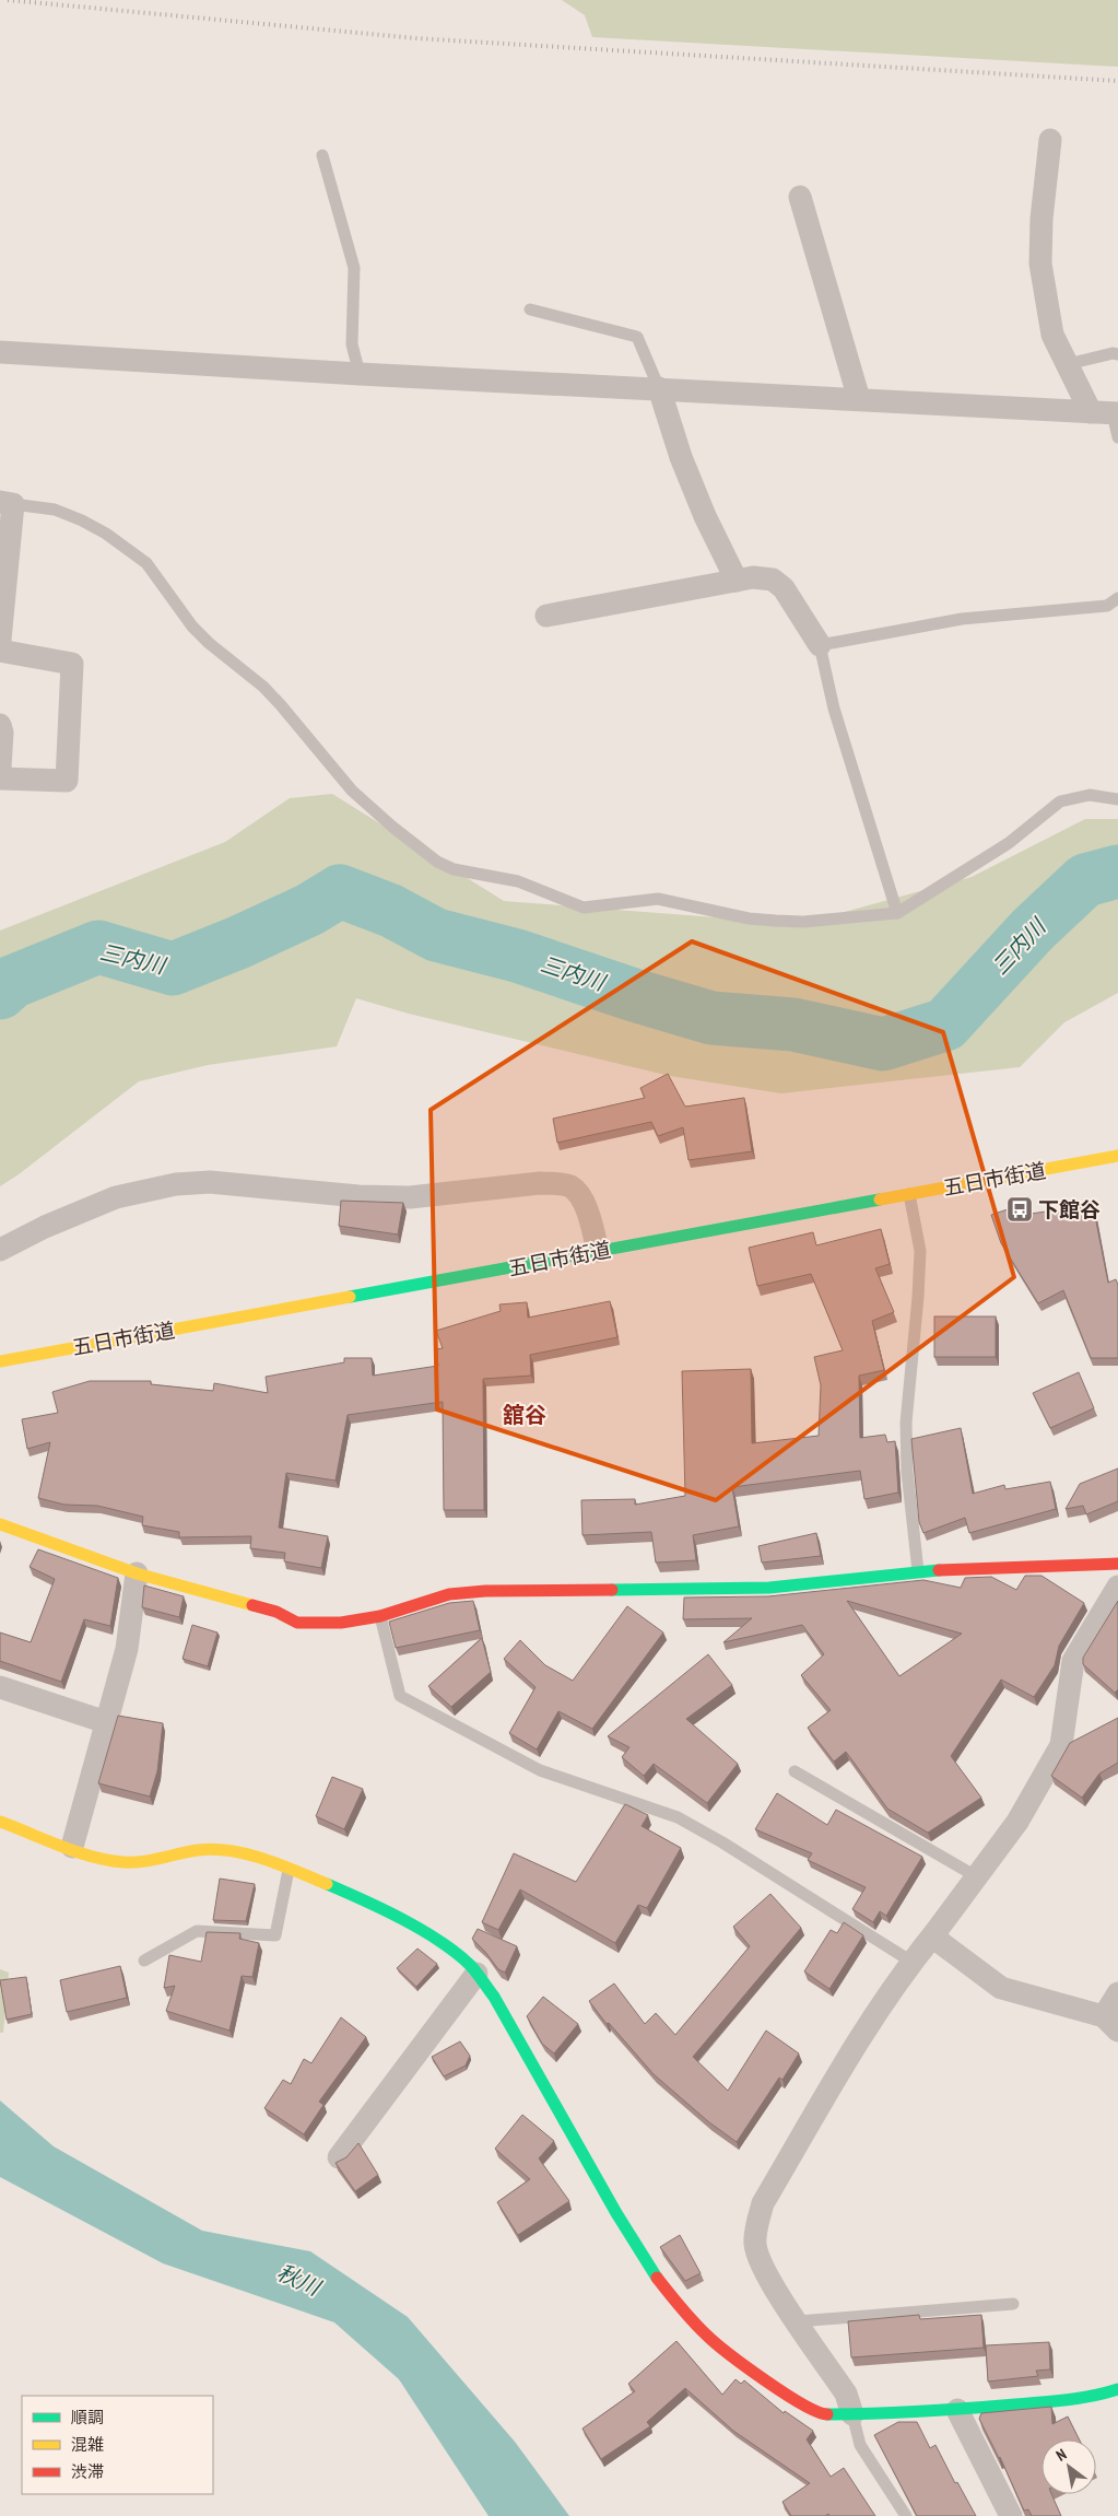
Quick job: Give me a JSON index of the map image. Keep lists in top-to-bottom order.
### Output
{
  "streets": {
    "street": ["五日市街道"]
  },
  "districts": ["舘谷"],
  "water": ["三内川", "秋川"],
  "places": {
    "bus stop": ["下館谷"]
  },
  "legend": ["順調", "混雑", "渋滞"],
  "north": "top left"
}
